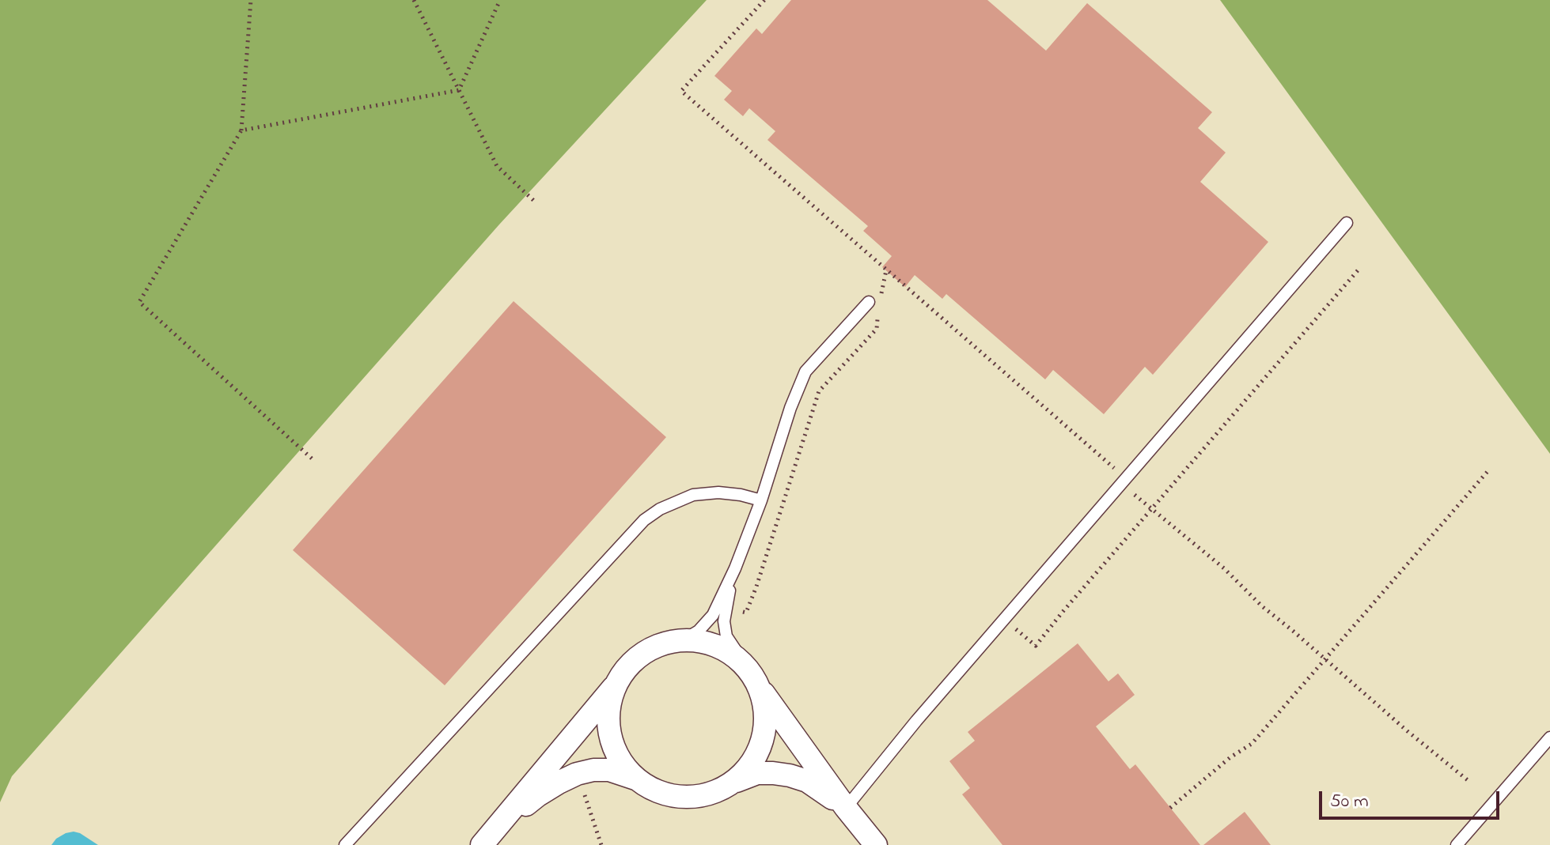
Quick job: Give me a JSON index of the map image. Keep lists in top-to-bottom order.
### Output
{
  "scale_bar": "50 m"
}
